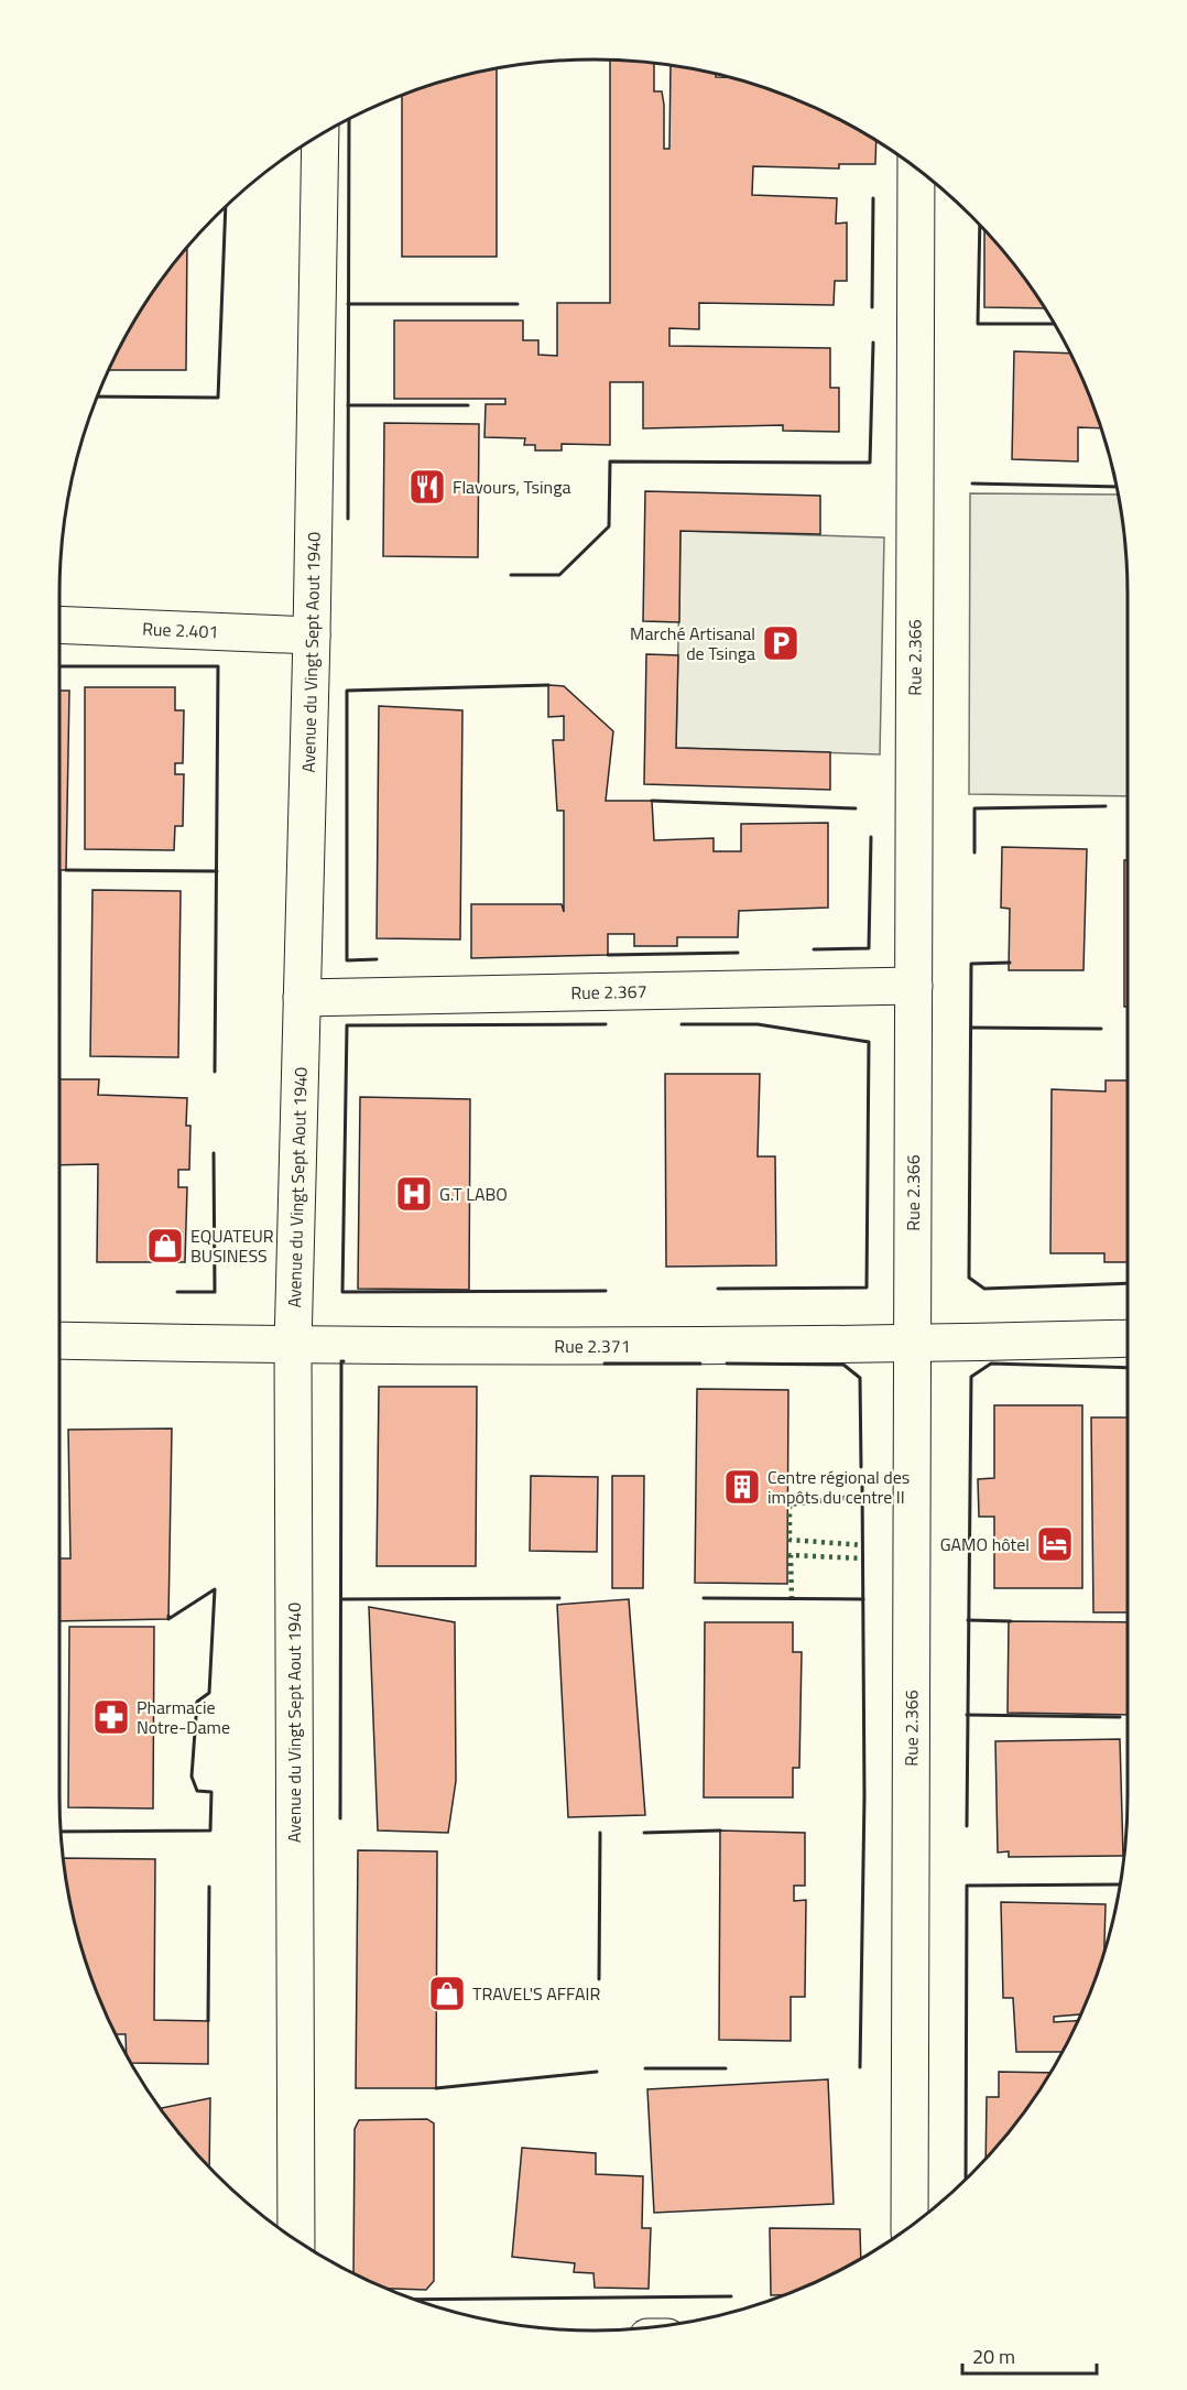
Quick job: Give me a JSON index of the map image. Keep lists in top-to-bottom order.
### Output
{
  "streets": {
    "street": [
      "Rue 2.401",
      "Avenue du Vingt Sept Aout 1940",
      "Rue 2.366",
      "Rue 2.367",
      "Rue 2.371"
    ]
  },
  "crossings": [
    ["Rue 2.401", "Avenue du Vingt Sept Aout 1940"],
    ["Avenue du Vingt Sept Aout 1940", "Rue 2.367"],
    ["Avenue du Vingt Sept Aout 1940", "Rue 2.371"],
    ["Rue 2.366", "Rue 2.367"],
    ["Rue 2.366", "Rue 2.371"]
  ],
  "places": {
    "restaurant": ["Flavours, Tsinga"],
    "parking": ["Marché Artisanal de Tsinga"],
    "hospital": ["G.T LABO"],
    "shop": ["EQUATEUR BUSINESS", "TRAVEL'S AFFAIR"],
    "building": ["Centre régional des impôts du centre II"],
    "hotel": ["GAMO hôtel"],
    "pharmacy": ["Pharmacie Notre-Dame"]
  },
  "scale_bar": "20 m"
}
